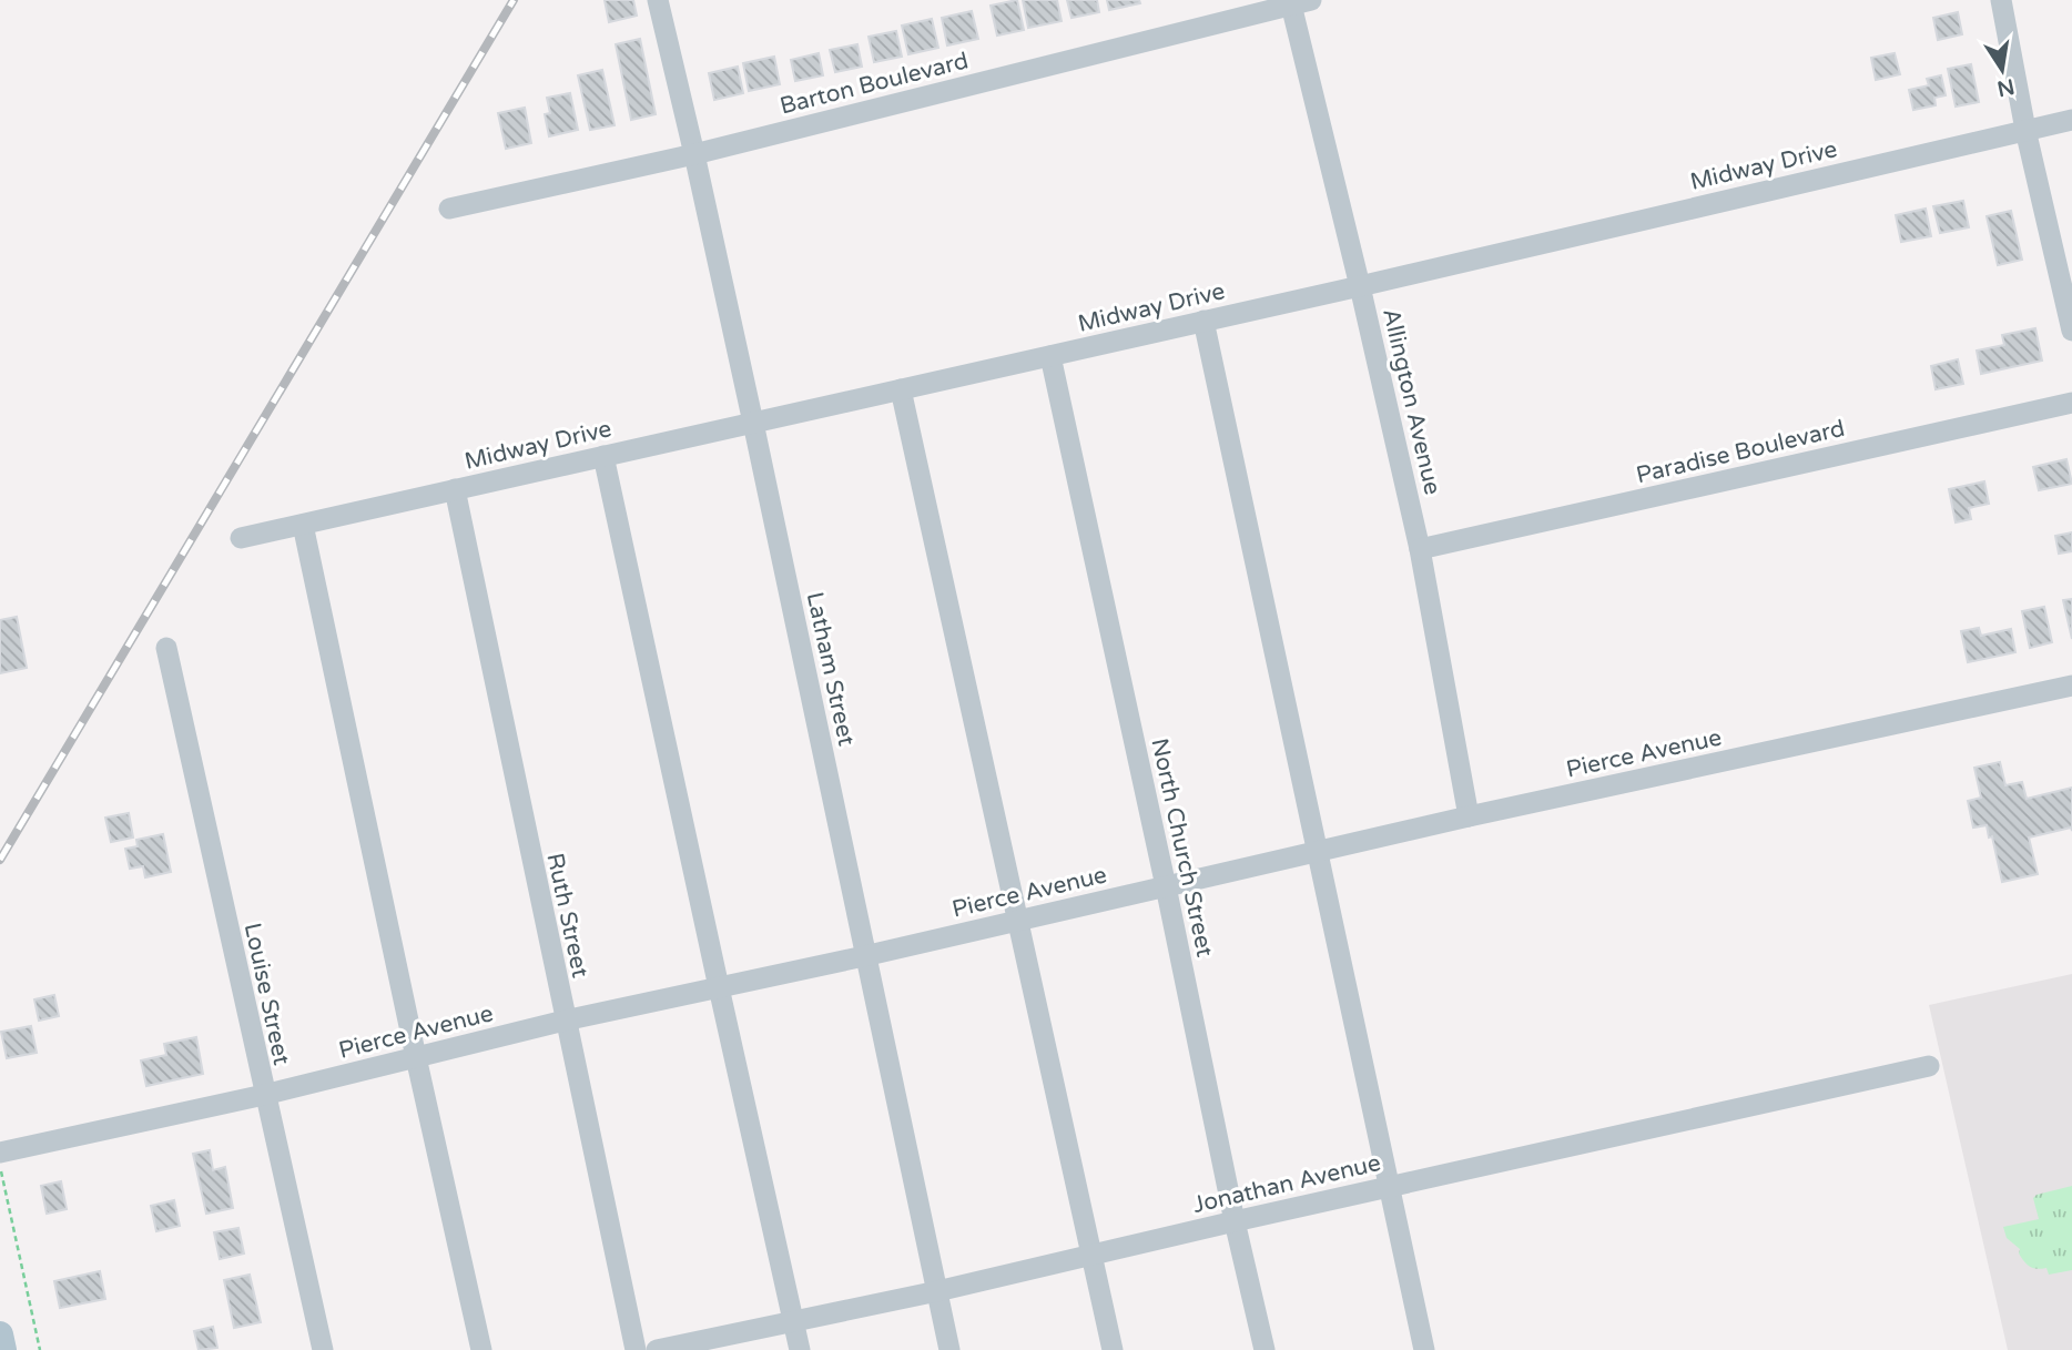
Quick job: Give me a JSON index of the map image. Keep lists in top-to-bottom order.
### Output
{
  "streets": {
    "street": [
      "Barton Boulevard",
      "Midway Drive",
      "Allington Avenue",
      "Paradise Boulevard",
      "Latham Street",
      "Pierce Avenue",
      "North Church Street",
      "Ruth Street",
      "Louise Street",
      "Jonathan Avenue"
    ]
  },
  "crossings": [
    ["Barton Boulevard", "Allington Avenue"],
    ["Barton Boulevard", "Latham Street"],
    ["Midway Drive", "Allington Avenue"],
    ["Midway Drive", "Latham Street"],
    ["Midway Drive", "North Church Street"],
    ["Midway Drive", "Ruth Street"],
    ["Allington Avenue", "Paradise Boulevard"],
    ["Allington Avenue", "Pierce Avenue"],
    ["Latham Street", "Pierce Avenue"],
    ["Latham Street", "Jonathan Avenue"],
    ["Pierce Avenue", "North Church Street"],
    ["Pierce Avenue", "Ruth Street"],
    ["Pierce Avenue", "Louise Street"],
    ["North Church Street", "Jonathan Avenue"]
  ],
  "north": "bottom"
}
